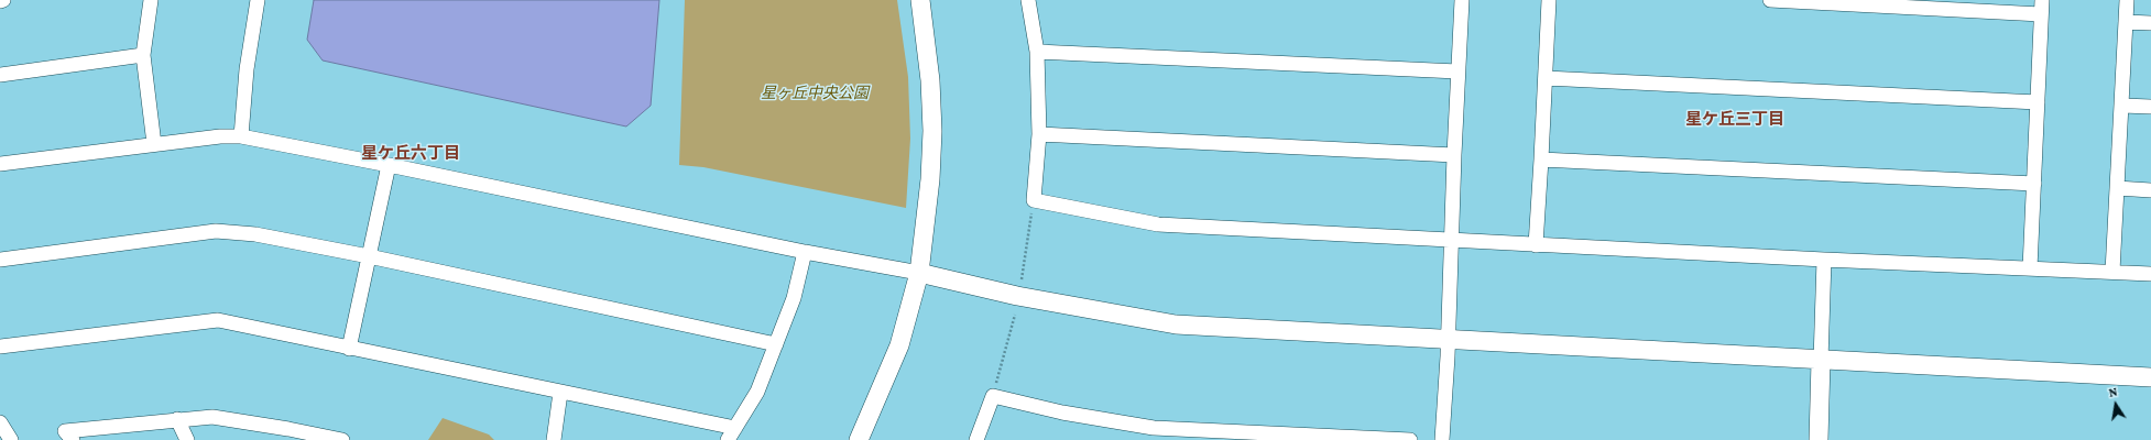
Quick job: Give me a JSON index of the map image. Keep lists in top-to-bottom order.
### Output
{
  "districts": ["星ケ丘三丁目", "星ケ丘六丁目"],
  "parks": ["星ヶ丘中央公園"],
  "north": "top"
}
